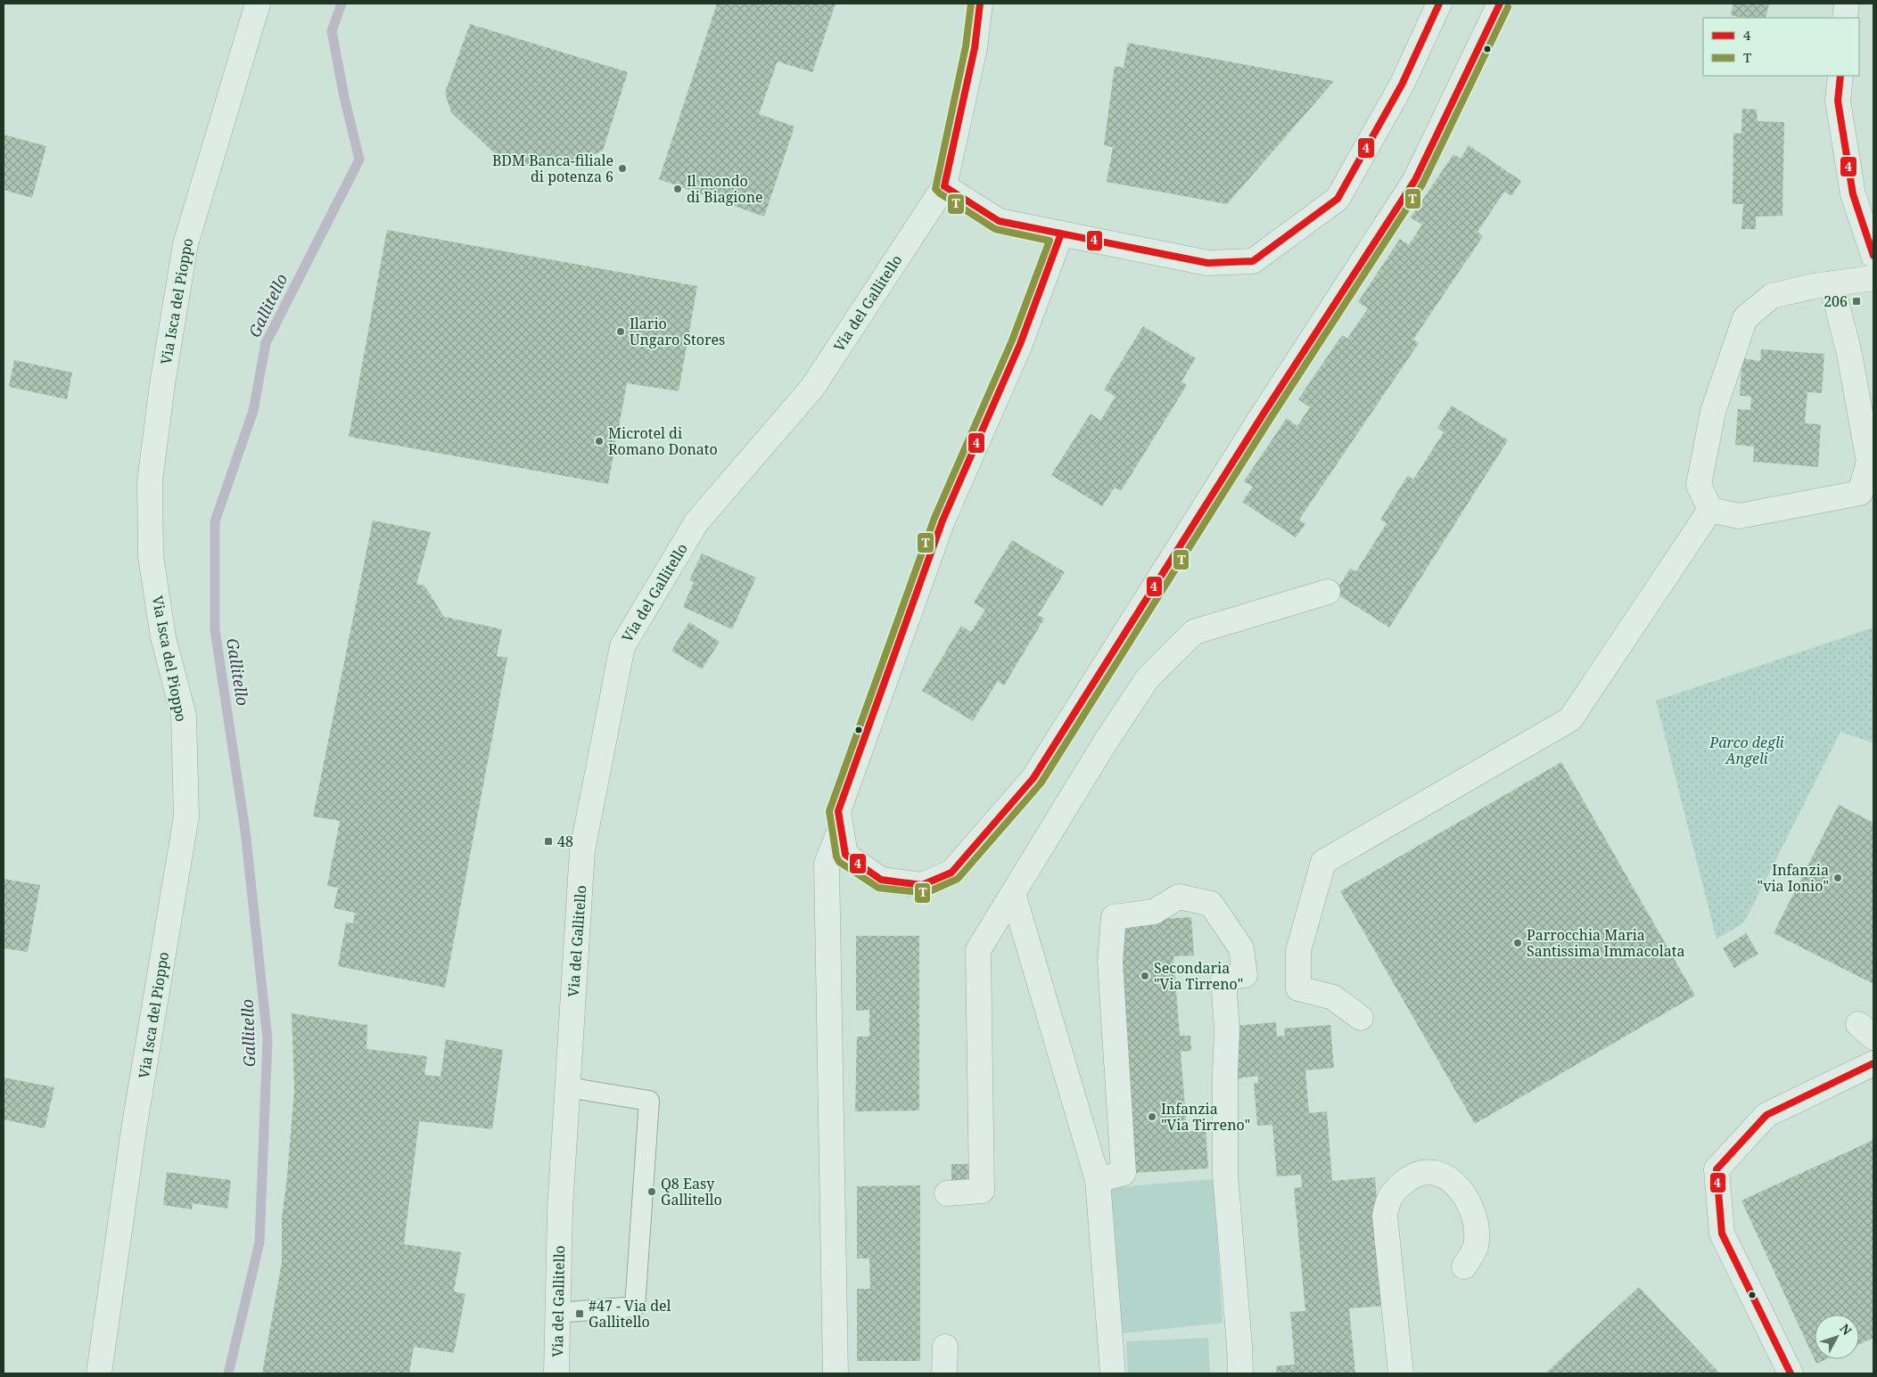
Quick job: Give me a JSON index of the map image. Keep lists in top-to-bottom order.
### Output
{
  "streets": {
    "street": ["Via Isca del Pioppo", "Via del Gallitello"]
  },
  "water": ["Gallitello"],
  "parks": ["Parco degli Angeli"],
  "places": {
    "other": [
      "BDM Banca-filiale di potenza 6",
      "Il mondo di Biagione",
      "Ilario Ungaro Stores",
      "Microtel di Romano Donato",
      "Infanzia \"via Ionio\"",
      "Parrocchia Maria Santissima Immacolata",
      "Secondaria \"Via Tirreno\"",
      "Infanzia \"Via Tirreno\"",
      "Q8 Easy Gallitello"
    ],
    "transit": ["206", "48", "#47 - Via del Gallitello"]
  },
  "lines": ["transit line 4", "transit line T"],
  "legend": ["4", "T"],
  "north": "top right"
}
